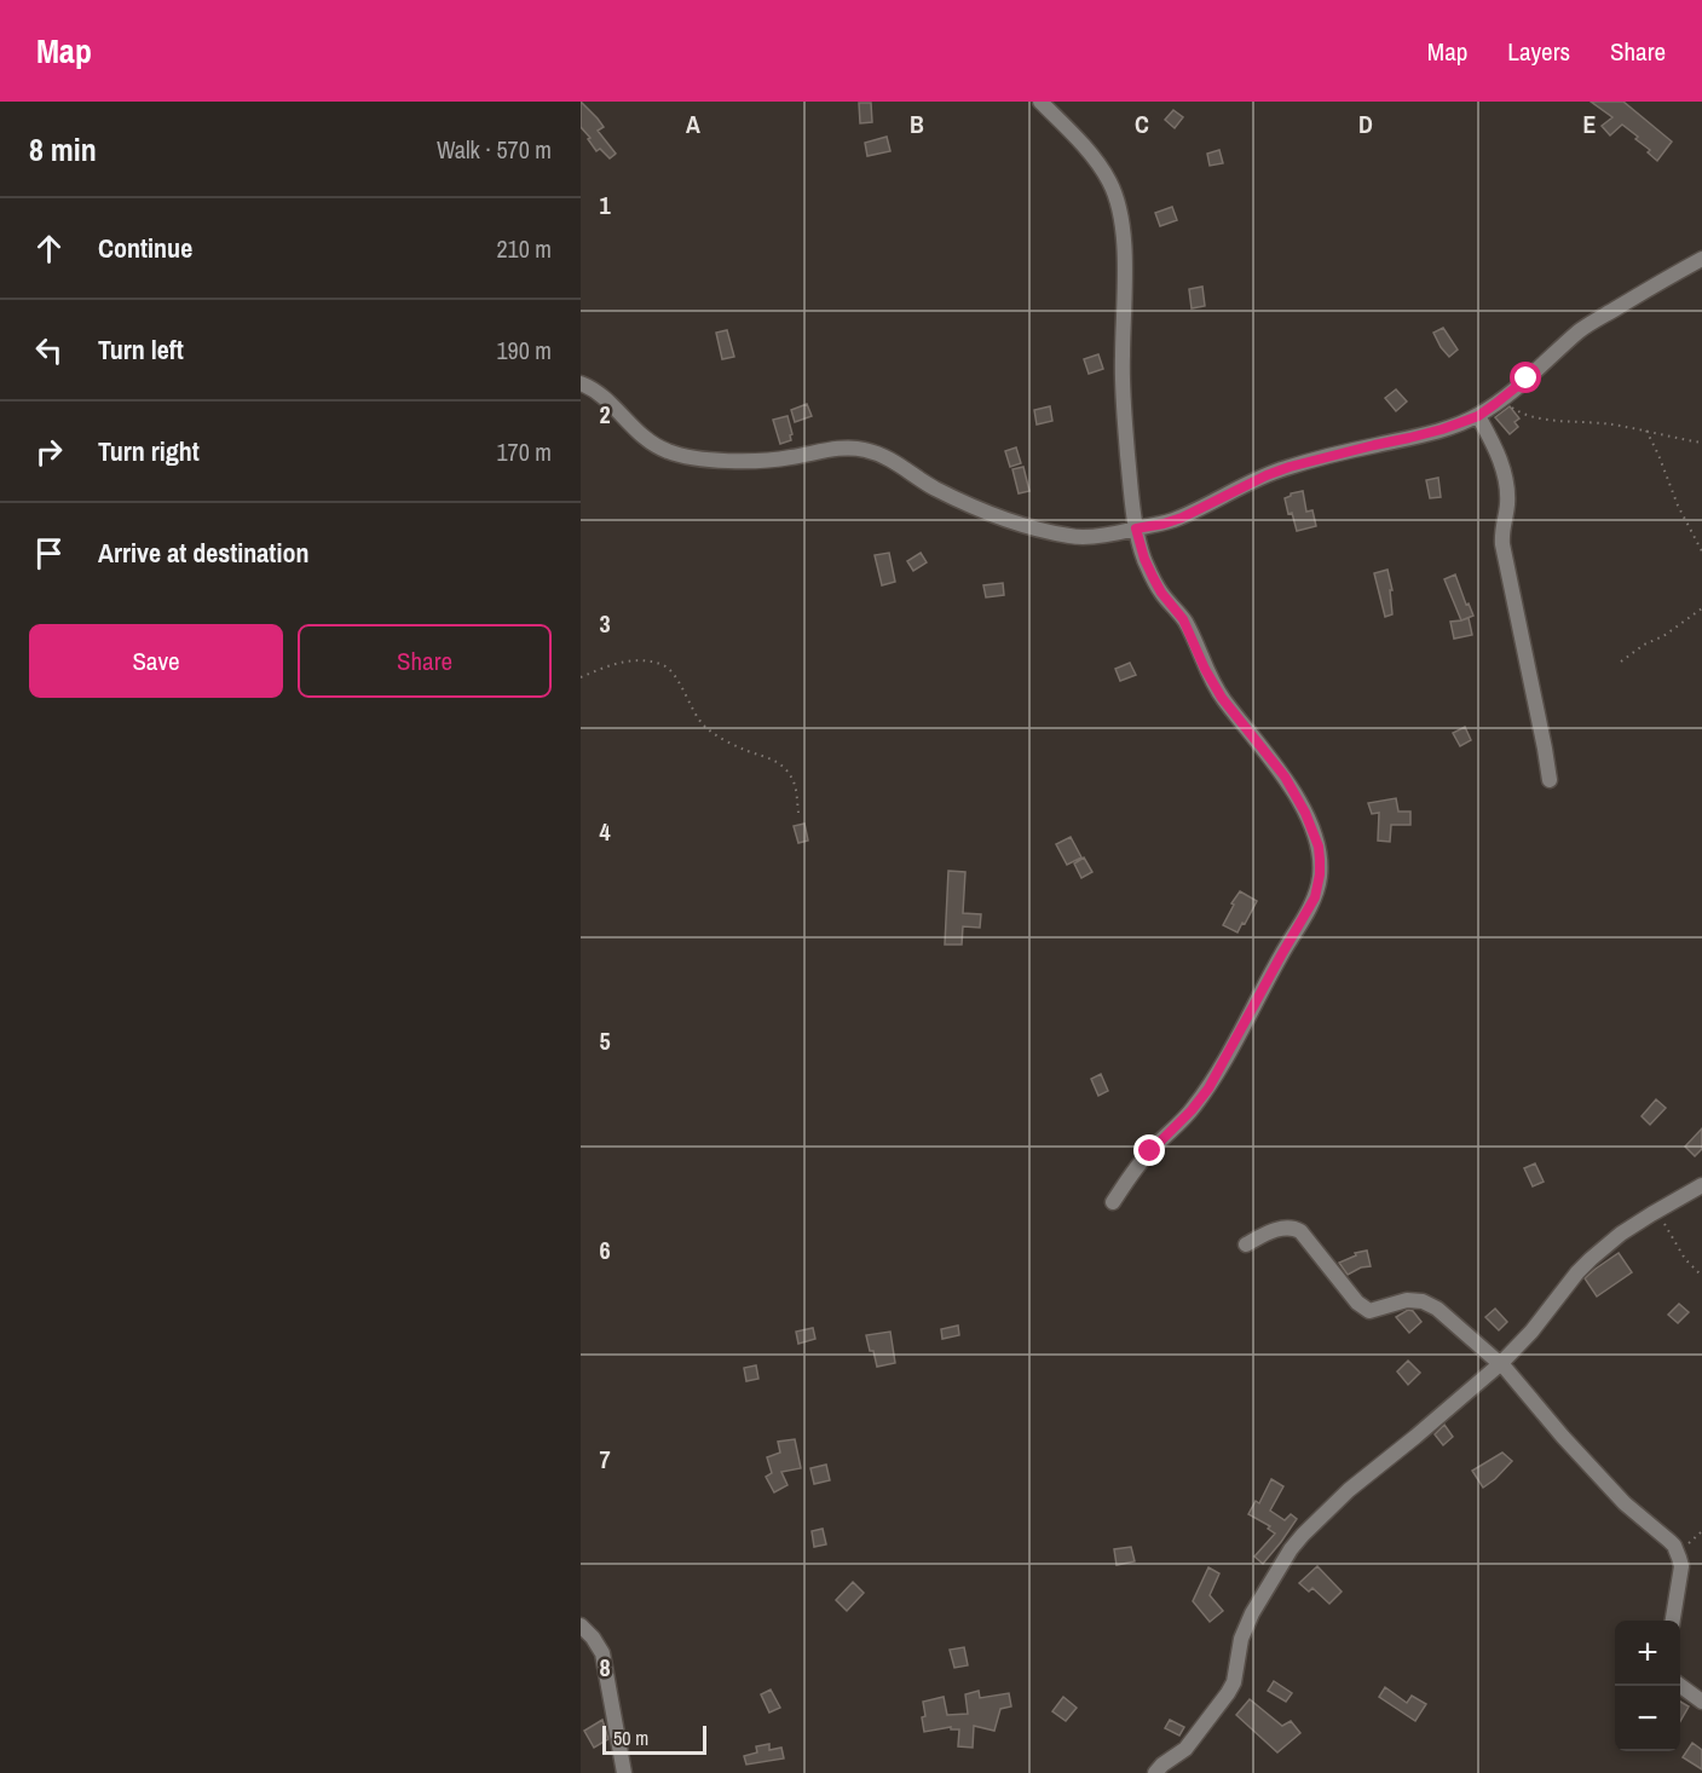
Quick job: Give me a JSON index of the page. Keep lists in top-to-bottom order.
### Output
{
  "scale_bar": "50 m",
  "page": {
    "header": "Map",
    "nav": ["Map", "Layers", "Share"],
    "heading": ["8 min", "Walk · 570 m"],
    "list": [
      ["Continue", "210 m"],
      ["Turn left", "190 m"],
      ["Turn right", "170 m"],
      "Arrive at destination"
    ],
    "buttons": ["Save", "Share"],
    "map_buttons": ["+", "−"],
    "scale": "50 m"
  },
  "grid": {
    "columns": [
      "A",
      "B",
      "C",
      "D",
      "E"
    ],
    "rows": [
      "1",
      "2",
      "3",
      "4",
      "5",
      "6",
      "7",
      "8"
    ]
  }
}
